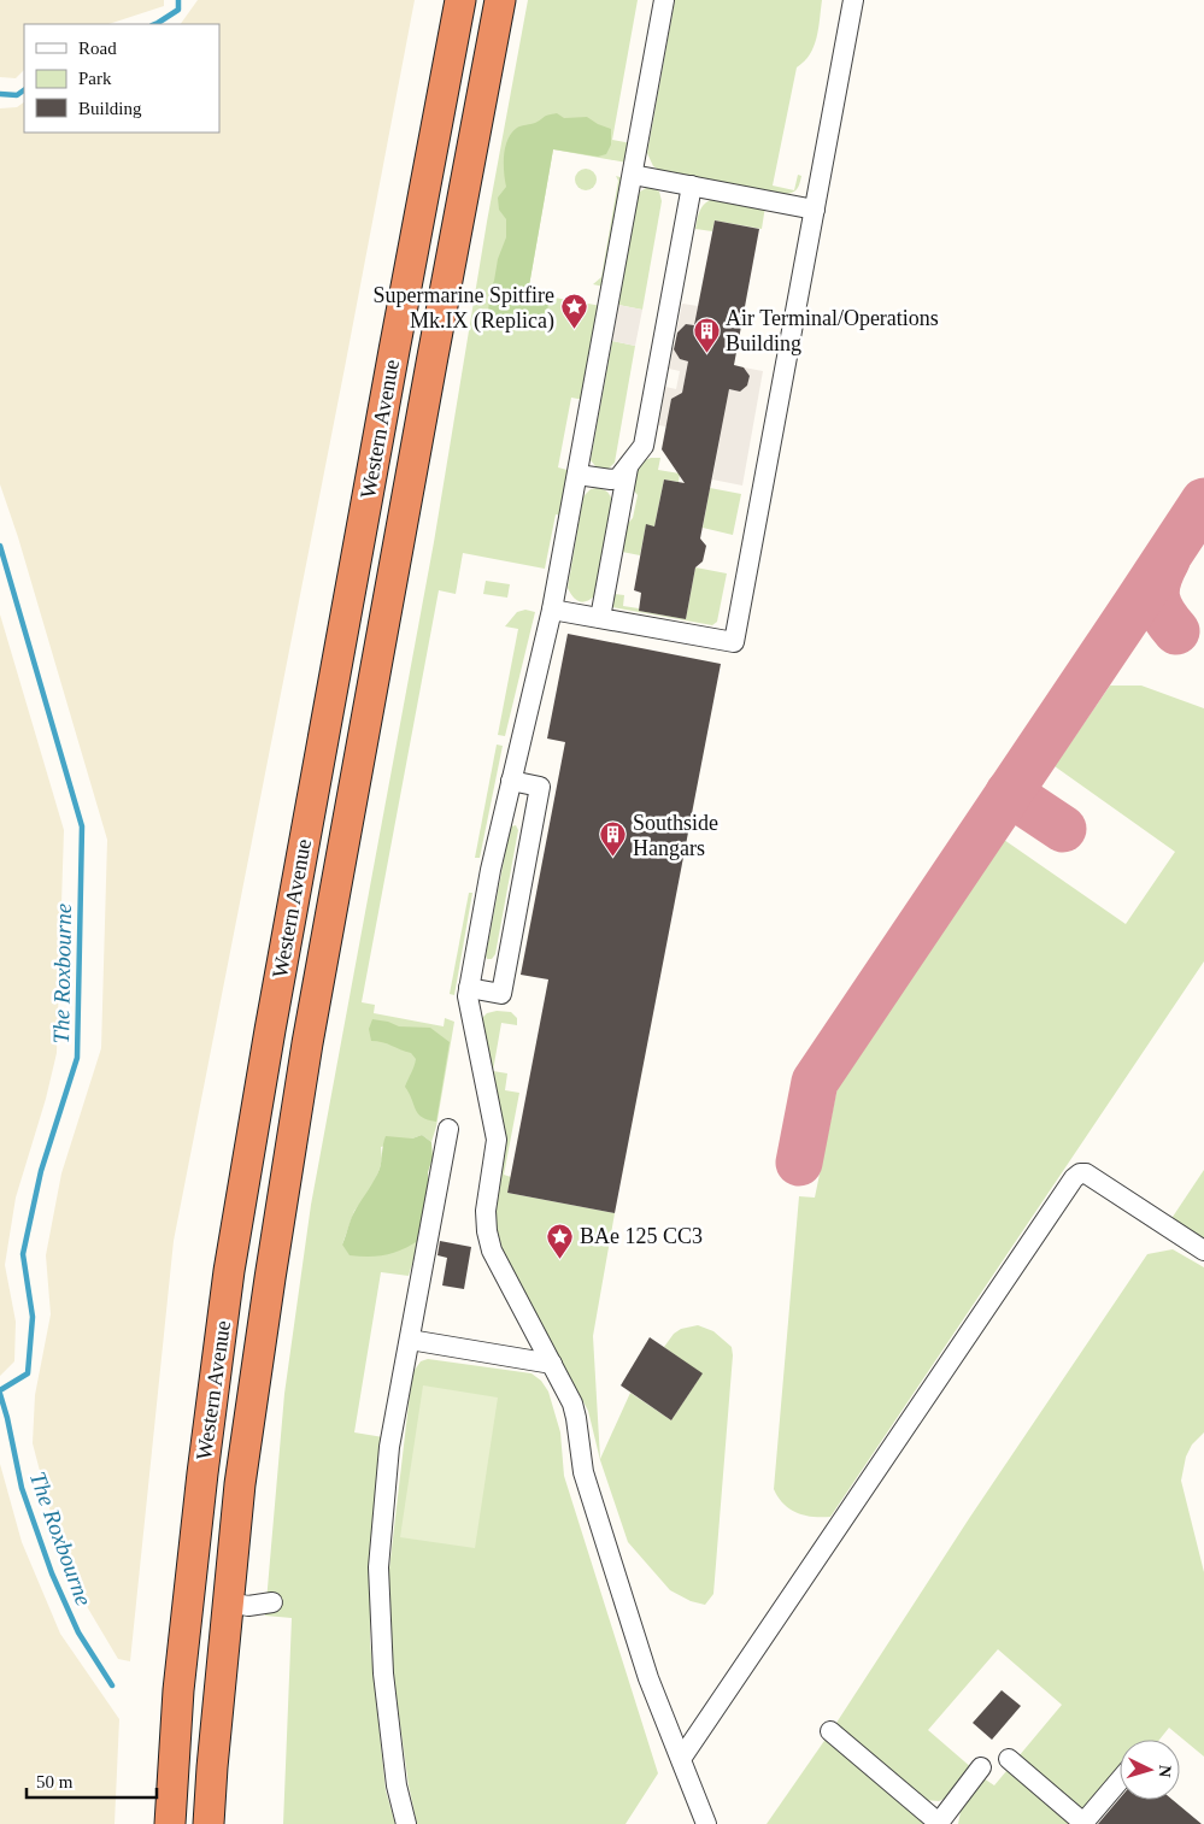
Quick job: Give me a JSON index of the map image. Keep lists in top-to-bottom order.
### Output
{
  "streets": {
    "highway": ["Western Avenue"]
  },
  "water": ["The Roxbourne"],
  "places": {
    "place": ["Supermarine Spitfire Mk.IX (Replica)", "BAe 125 CC3"],
    "building": ["Air Terminal/Operations Building", "Southside Hangars"]
  },
  "legend": ["Road", "Park", "Building"],
  "scale_bar": "50 m",
  "north": "right"
}
